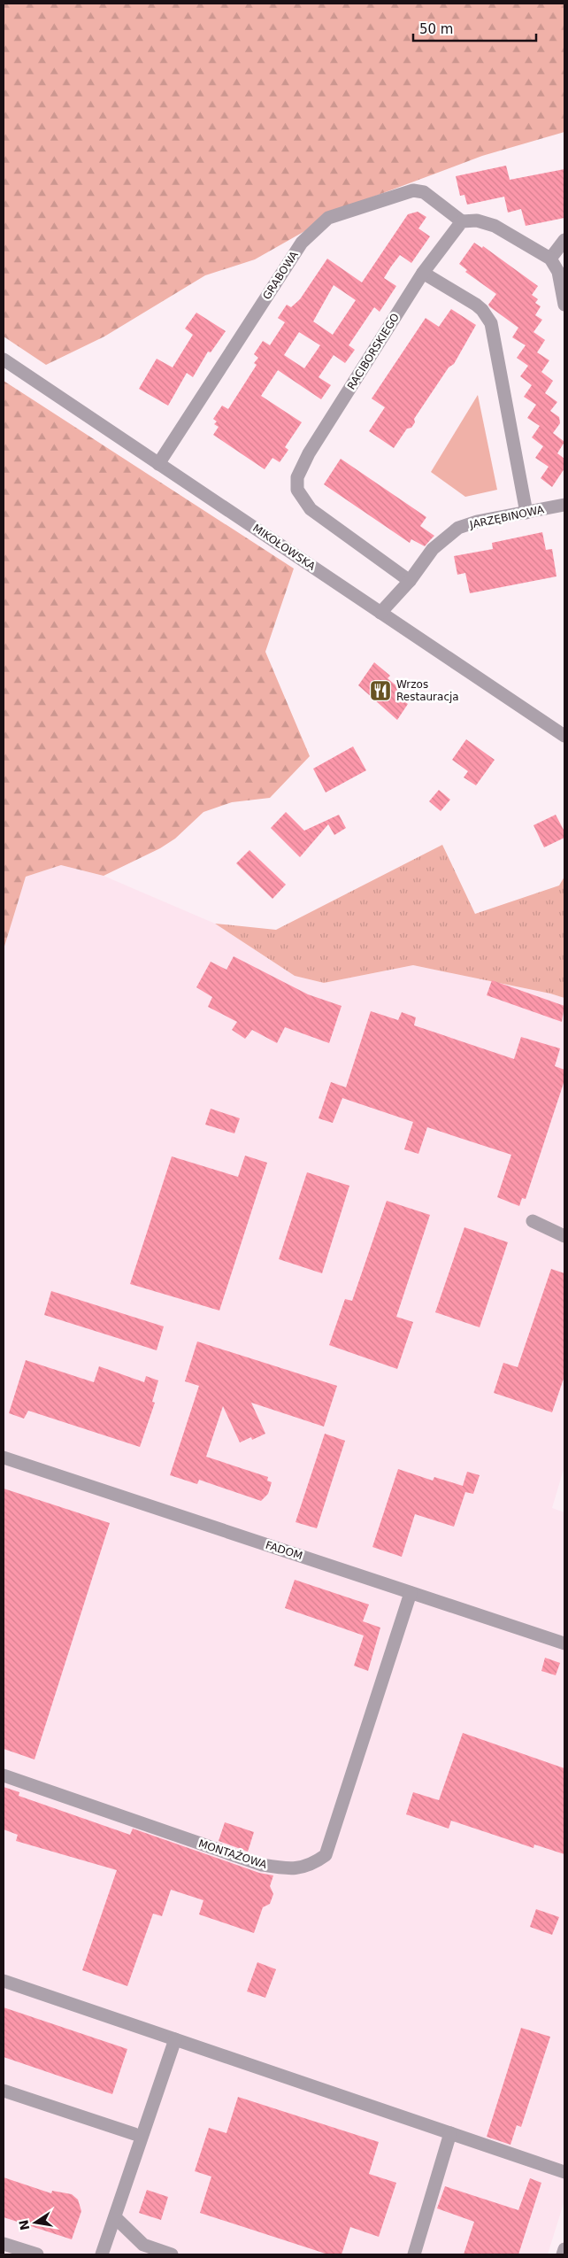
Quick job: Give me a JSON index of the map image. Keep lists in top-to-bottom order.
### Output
{
  "streets": {
    "street": [
      "GRABOWA",
      "RACIBORSKIEGO",
      "JARZĘBINOWA",
      "MIKOŁOWSKA",
      "FADOM",
      "MONTAŻOWA"
    ]
  },
  "crossings": [
    ["GRABOWA", "RACIBORSKIEGO"],
    ["GRABOWA", "MIKOŁOWSKA"],
    ["RACIBORSKIEGO", "JARZĘBINOWA"],
    ["JARZĘBINOWA", "MIKOŁOWSKA"],
    ["FADOM", "MONTAŻOWA"]
  ],
  "places": {
    "restaurant": ["Wrzos Restauracja"]
  },
  "scale_bar": "50 m",
  "north": "left"
}
